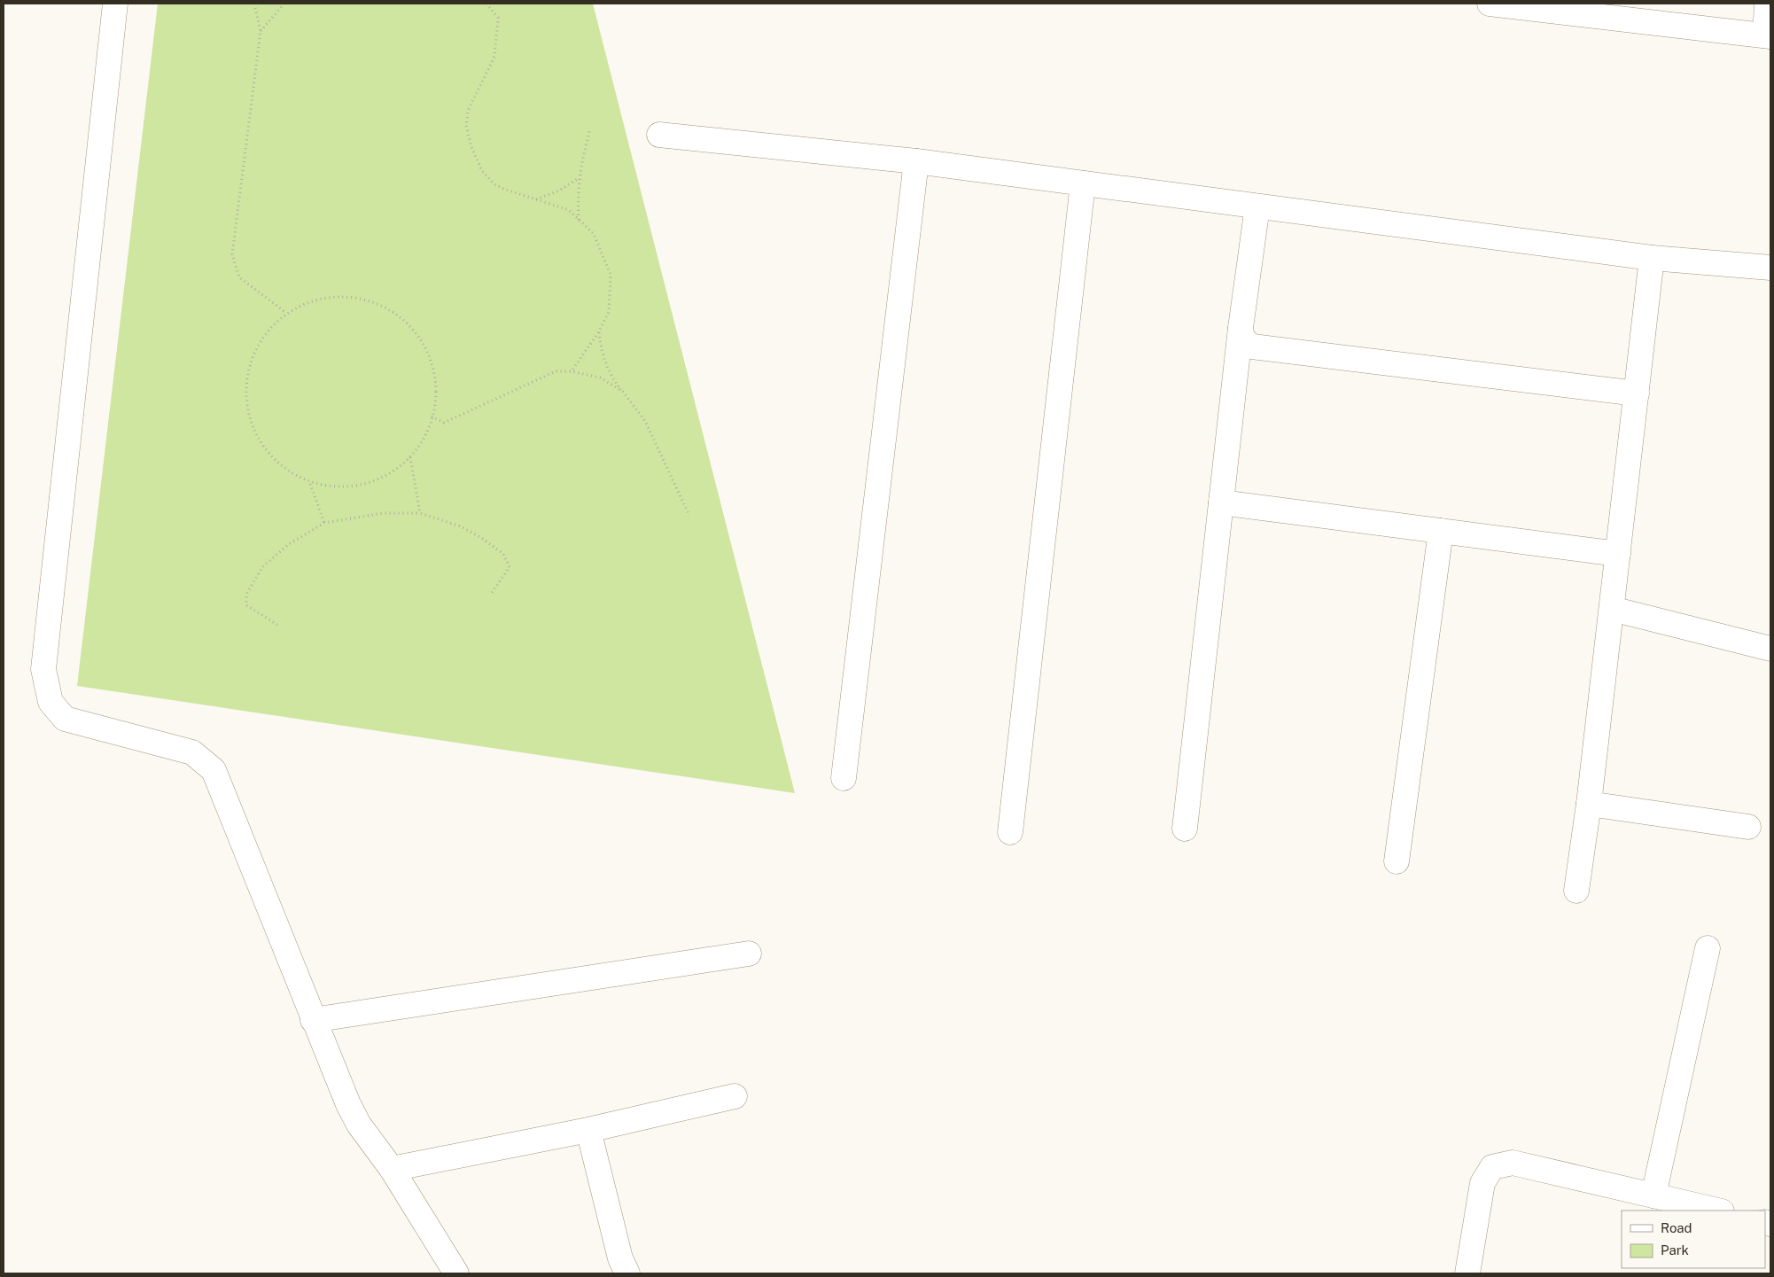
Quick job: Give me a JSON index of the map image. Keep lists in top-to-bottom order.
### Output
{
  "legend": ["Road", "Park"]
}
